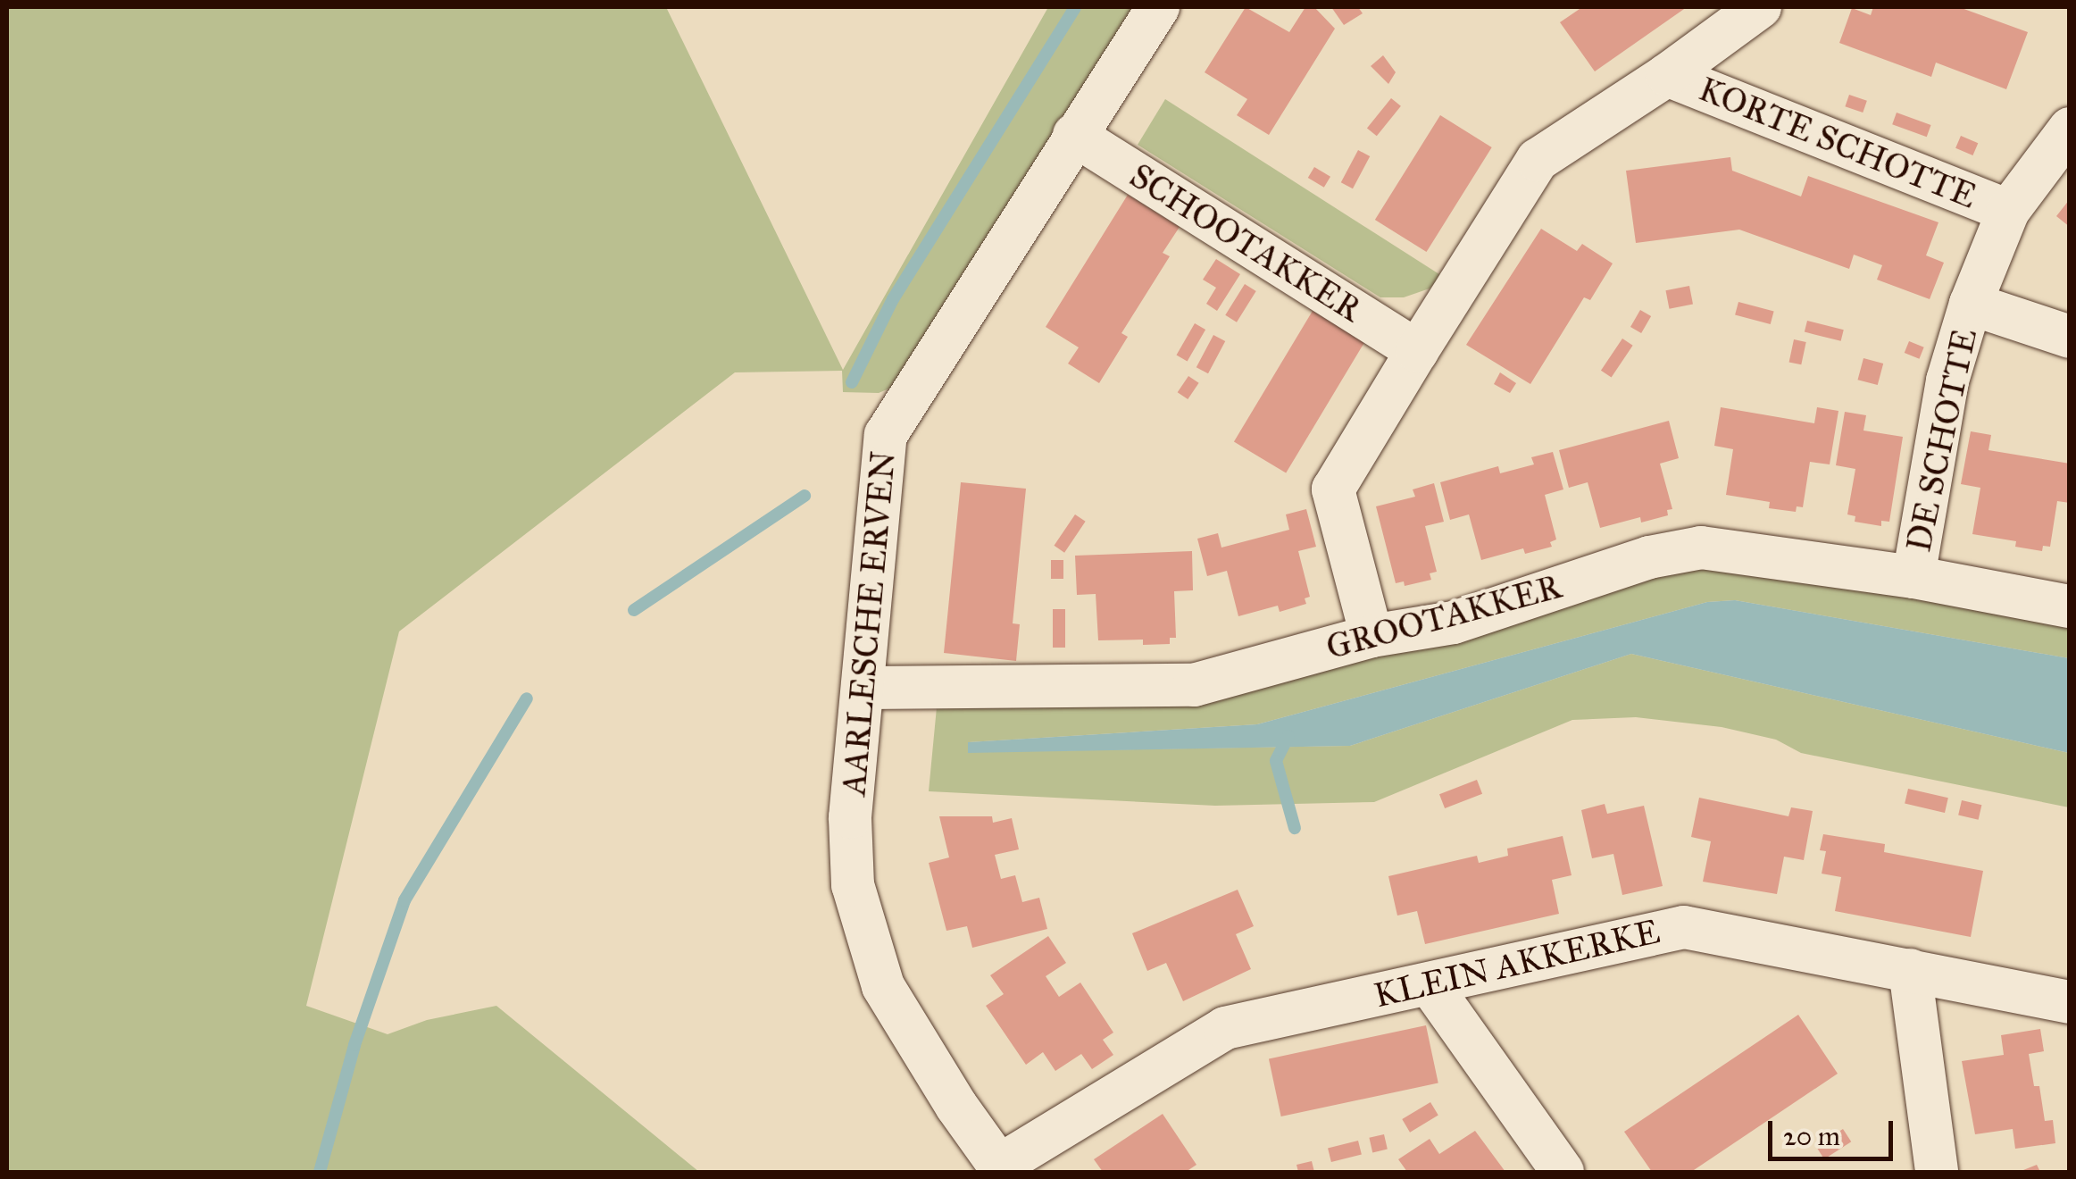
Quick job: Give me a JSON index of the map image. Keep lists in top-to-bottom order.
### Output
{
  "streets": {
    "street": [
      "KORTE SCHOTTE",
      "SCHOOTAKKER",
      "DE SCHOTTE",
      "GROOTAKKER",
      "AARLESCHE ERVEN",
      "KLEIN AKKERKE"
    ]
  },
  "crossings": [
    ["KORTE SCHOTTE", "DE SCHOTTE"],
    ["SCHOOTAKKER", "AARLESCHE ERVEN"],
    ["DE SCHOTTE", "GROOTAKKER"],
    ["GROOTAKKER", "AARLESCHE ERVEN"],
    ["AARLESCHE ERVEN", "KLEIN AKKERKE"]
  ],
  "scale_bar": "20 m"
}
